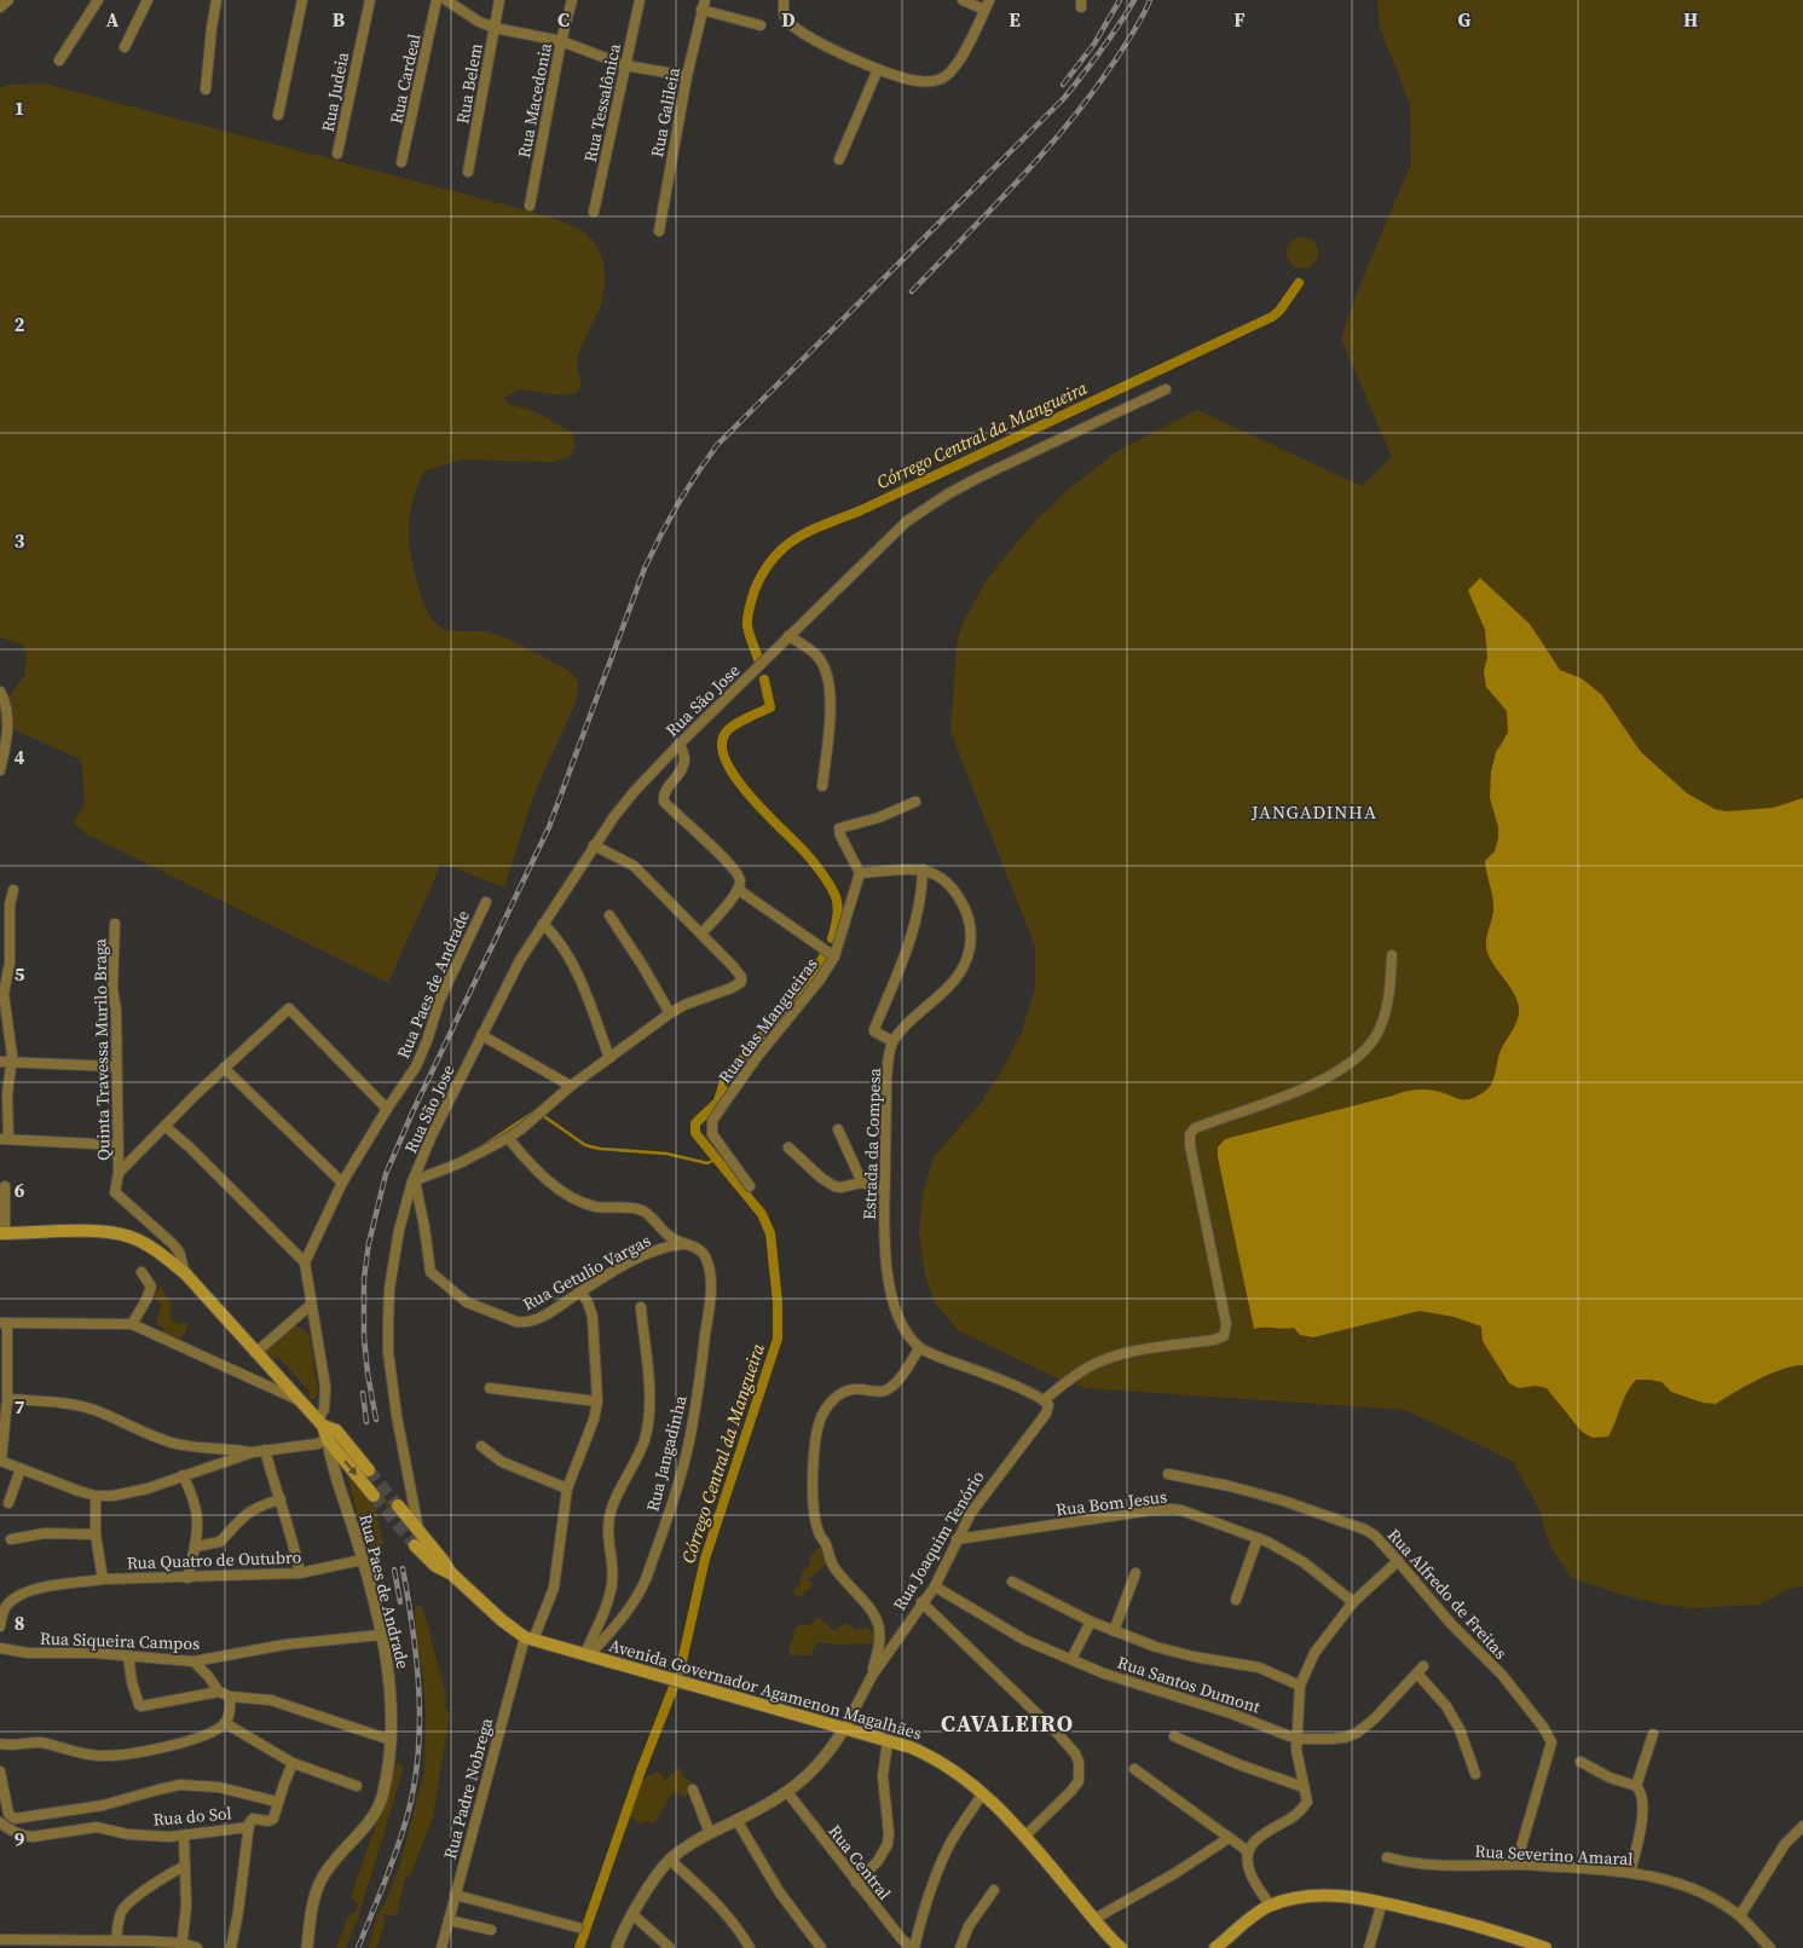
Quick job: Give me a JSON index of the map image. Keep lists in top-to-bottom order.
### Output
{
  "streets": {
    "main road": ["Avenida Governador Agamenon Magalhães"],
    "street": [
      "Rua Cardeal",
      "Rua Belem",
      "Rua Judeia",
      "Rua Macedonia",
      "Rua Tessalônica",
      "Rua Galileia",
      "Rua São Jose",
      "Rua Paes de Andrade",
      "Rua das Mangueiras",
      "Quinta Travessa Murilo Braga",
      "Estrada da Compesa",
      "Rua Getulio Vargas",
      "Rua Jangadinha",
      "Rua Bom Jesus",
      "Rua Joaquim Tenório",
      "Rua Quatro de Outubro",
      "Rua Alfredo de Freitas",
      "Rua Siqueira Campos",
      "Rua Santos Dumont",
      "Rua Padre Nobrega",
      "Rua do Sol",
      "Rua Severino Amaral",
      "Rua Central"
    ]
  },
  "crossings": [
    ["Rua São Jose", "Rua Getulio Vargas"],
    ["Rua São Jose", "Avenida Governador Agamenon Magalhães"],
    ["Rua Paes de Andrade", "Rua Quatro de Outubro"],
    ["Rua Paes de Andrade", "Rua Siqueira Campos"],
    ["Rua Getulio Vargas", "Rua Jangadinha"],
    ["Rua Getulio Vargas", "Rua Padre Nobrega"],
    ["Rua Jangadinha", "Avenida Governador Agamenon Magalhães"],
    ["Rua Bom Jesus", "Rua Joaquim Tenório"],
    ["Rua Joaquim Tenório", "Rua Santos Dumont"],
    ["Rua Joaquim Tenório", "Avenida Governador Agamenon Magalhães"],
    ["Rua Joaquim Tenório", "Rua Central"],
    ["Rua Alfredo de Freitas", "Rua Severino Amaral"],
    ["Avenida Governador Agamenon Magalhães", "Rua Padre Nobrega"]
  ],
  "districts": ["JANGADINHA", "CAVALEIRO"],
  "water": ["Córrego Central da Mangueira"],
  "grid": {
    "columns": [
      "A",
      "B",
      "C",
      "D",
      "E",
      "F",
      "G",
      "H"
    ],
    "rows": [
      "1",
      "2",
      "3",
      "4",
      "5",
      "6",
      "7",
      "8",
      "9"
    ]
  }
}
